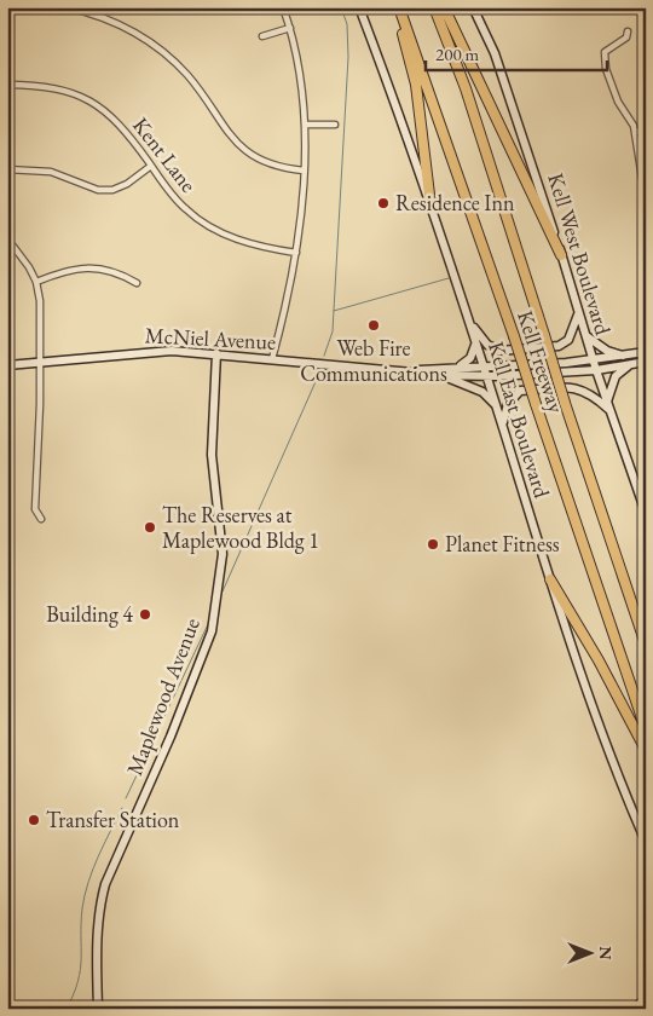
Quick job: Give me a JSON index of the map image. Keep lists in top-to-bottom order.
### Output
{
  "streets": {
    "highway": ["Kell Freeway"],
    "main road": [
      "Kell West Boulevard",
      "McNiel Avenue",
      "Kell East Boulevard",
      "Maplewood Avenue"
    ],
    "street": ["Kent Lane"]
  },
  "crossings": [
    ["Kell West Boulevard", "McNiel Avenue"],
    ["McNiel Avenue", "Kell East Boulevard"],
    ["McNiel Avenue", "Maplewood Avenue"]
  ],
  "places": [
    "Residence Inn",
    "Web Fire Communications",
    "The Reserves at Maplewood Bldg 1",
    "Planet Fitness",
    "Building 4",
    "Transfer Station"
  ],
  "scale_bar": "200 m",
  "north": "right"
}
